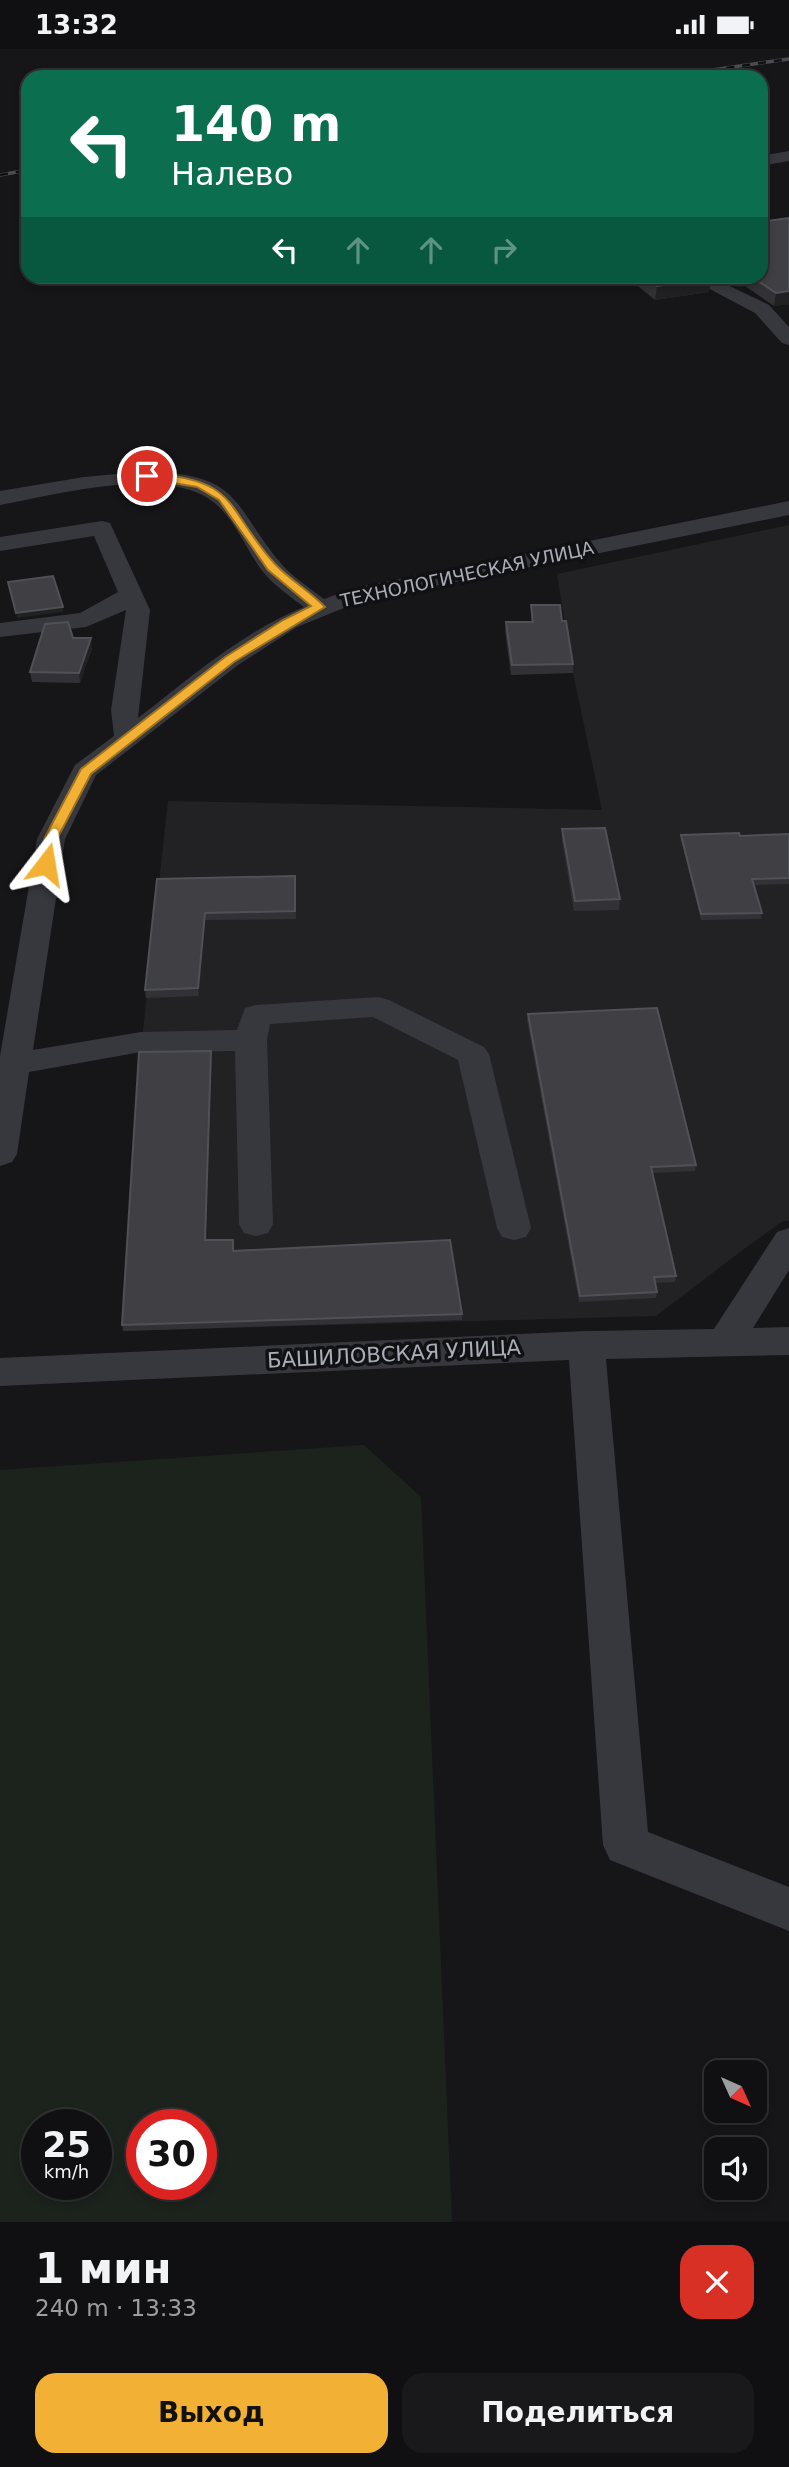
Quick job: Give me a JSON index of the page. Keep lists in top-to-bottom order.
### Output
{
  "streets": {
    "street": ["ТЕХНОЛОГИЧЕСКАЯ УЛИЦА", "БАШИЛОВСКАЯ УЛИЦА"]
  },
  "north": "bottom right",
  "page": {
    "status": "13:32",
    "turn": ["140 m", "Налево"],
    "speed": "25 km/h",
    "limit": "30",
    "heading": ["1 мин", "240 m · 13:33"],
    "buttons": ["Выход", "Поделиться"]
  }
}
